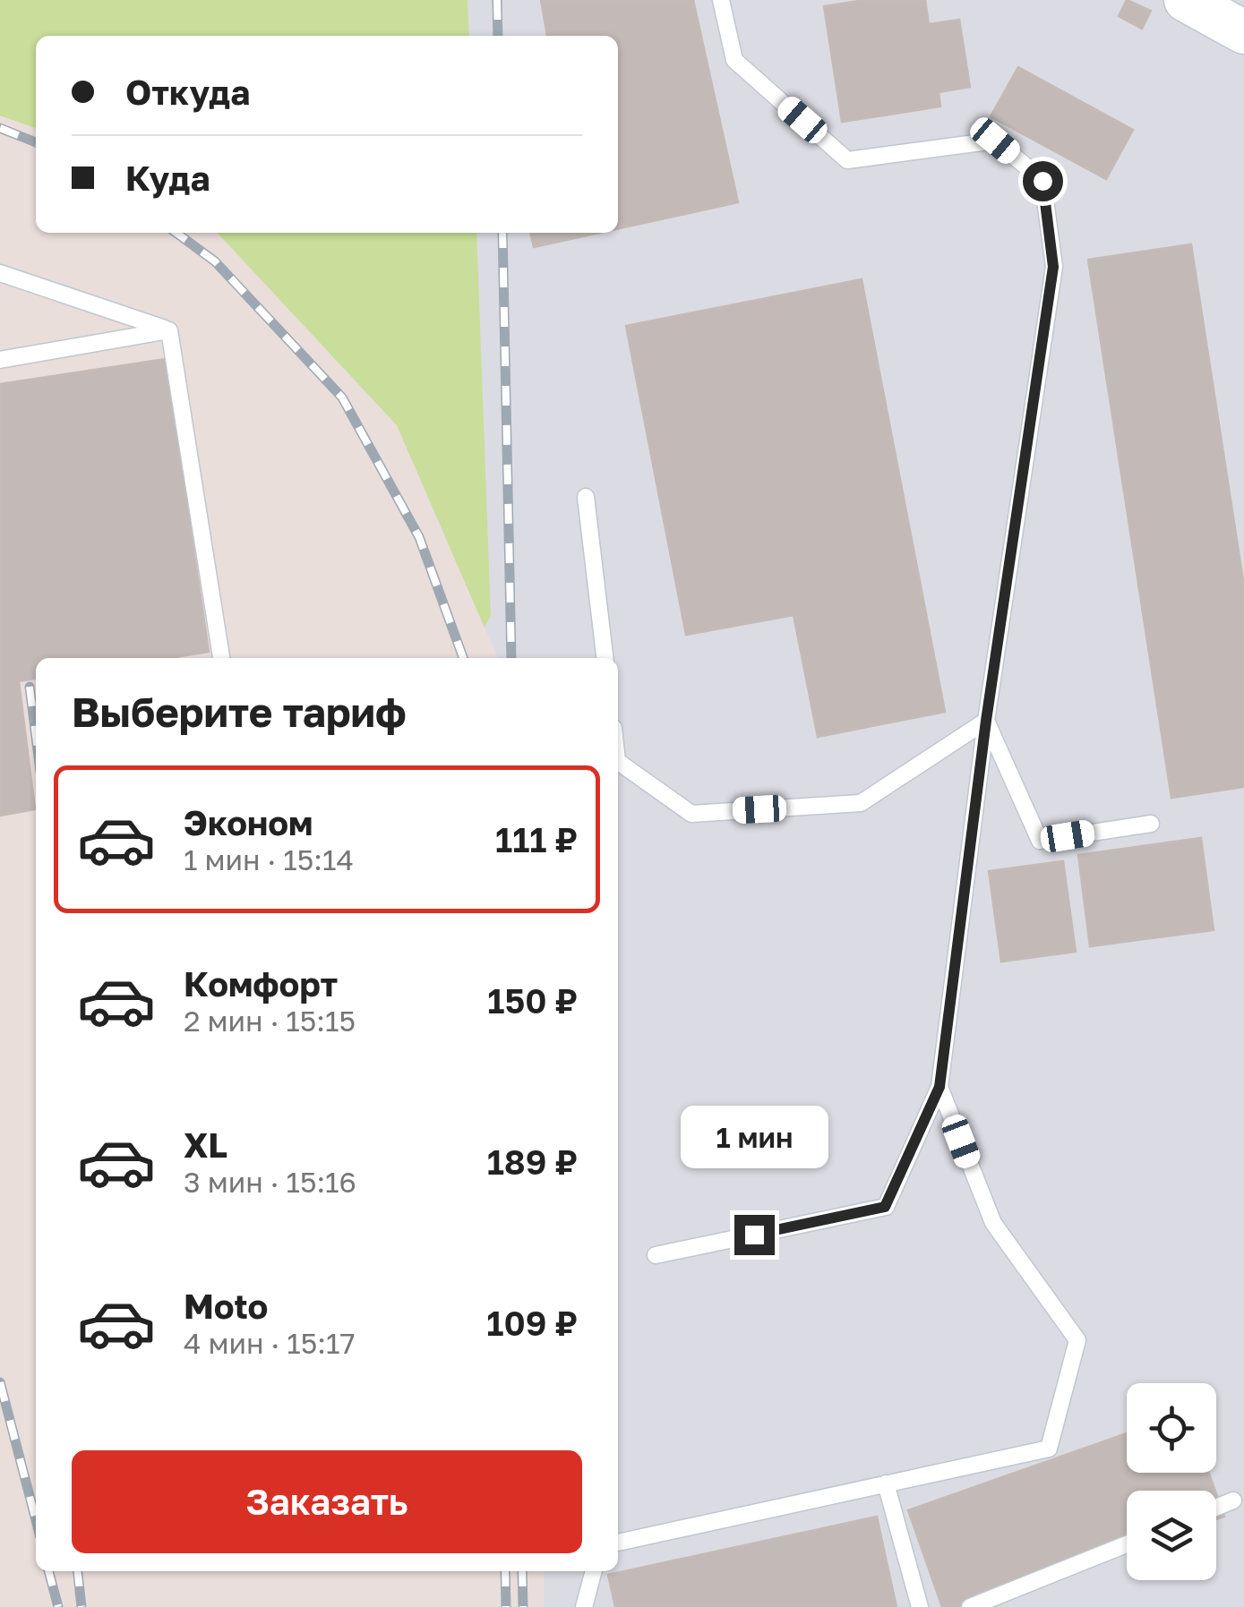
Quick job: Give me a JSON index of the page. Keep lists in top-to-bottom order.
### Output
{
  "page": {
    "banner": ["Откуда", "Куда"],
    "heading": "Выберите тариф",
    "list": [
      {
        "name": "Эконом",
        "note": "1 мин · 15:14",
        "value": "111 ₽"
      },
      {
        "name": "Комфорт",
        "note": "2 мин · 15:15",
        "value": "150 ₽"
      },
      {
        "name": "XL",
        "note": "3 мин · 15:16",
        "value": "189 ₽"
      },
      {
        "name": "Moto",
        "note": "4 мин · 15:17",
        "value": "109 ₽"
      }
    ],
    "bubble": "1 мин",
    "buttons": "Заказать"
  }
}
